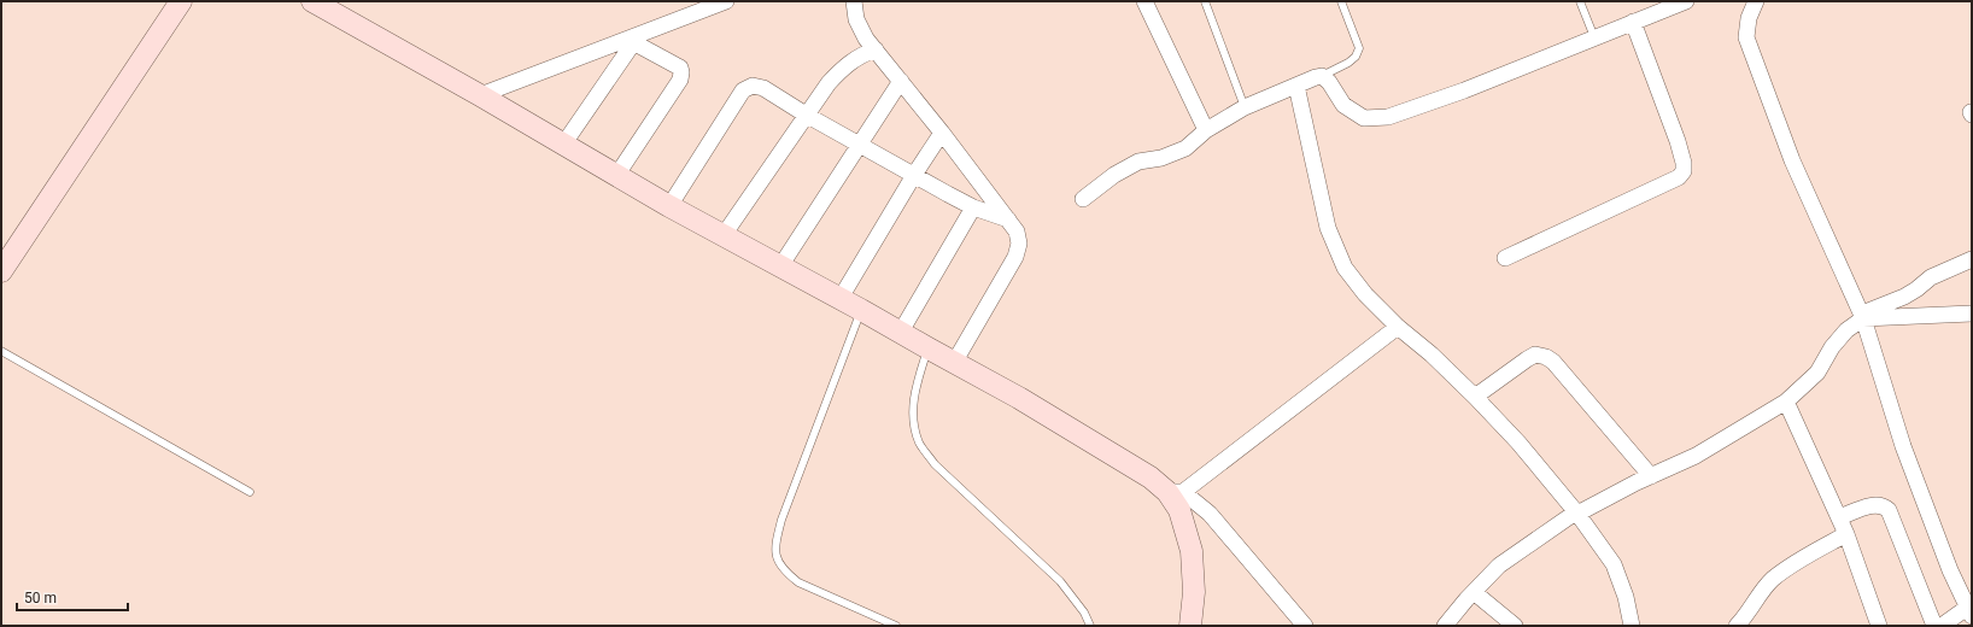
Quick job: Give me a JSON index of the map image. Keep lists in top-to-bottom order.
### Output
{
  "scale_bar": "50 m"
}
